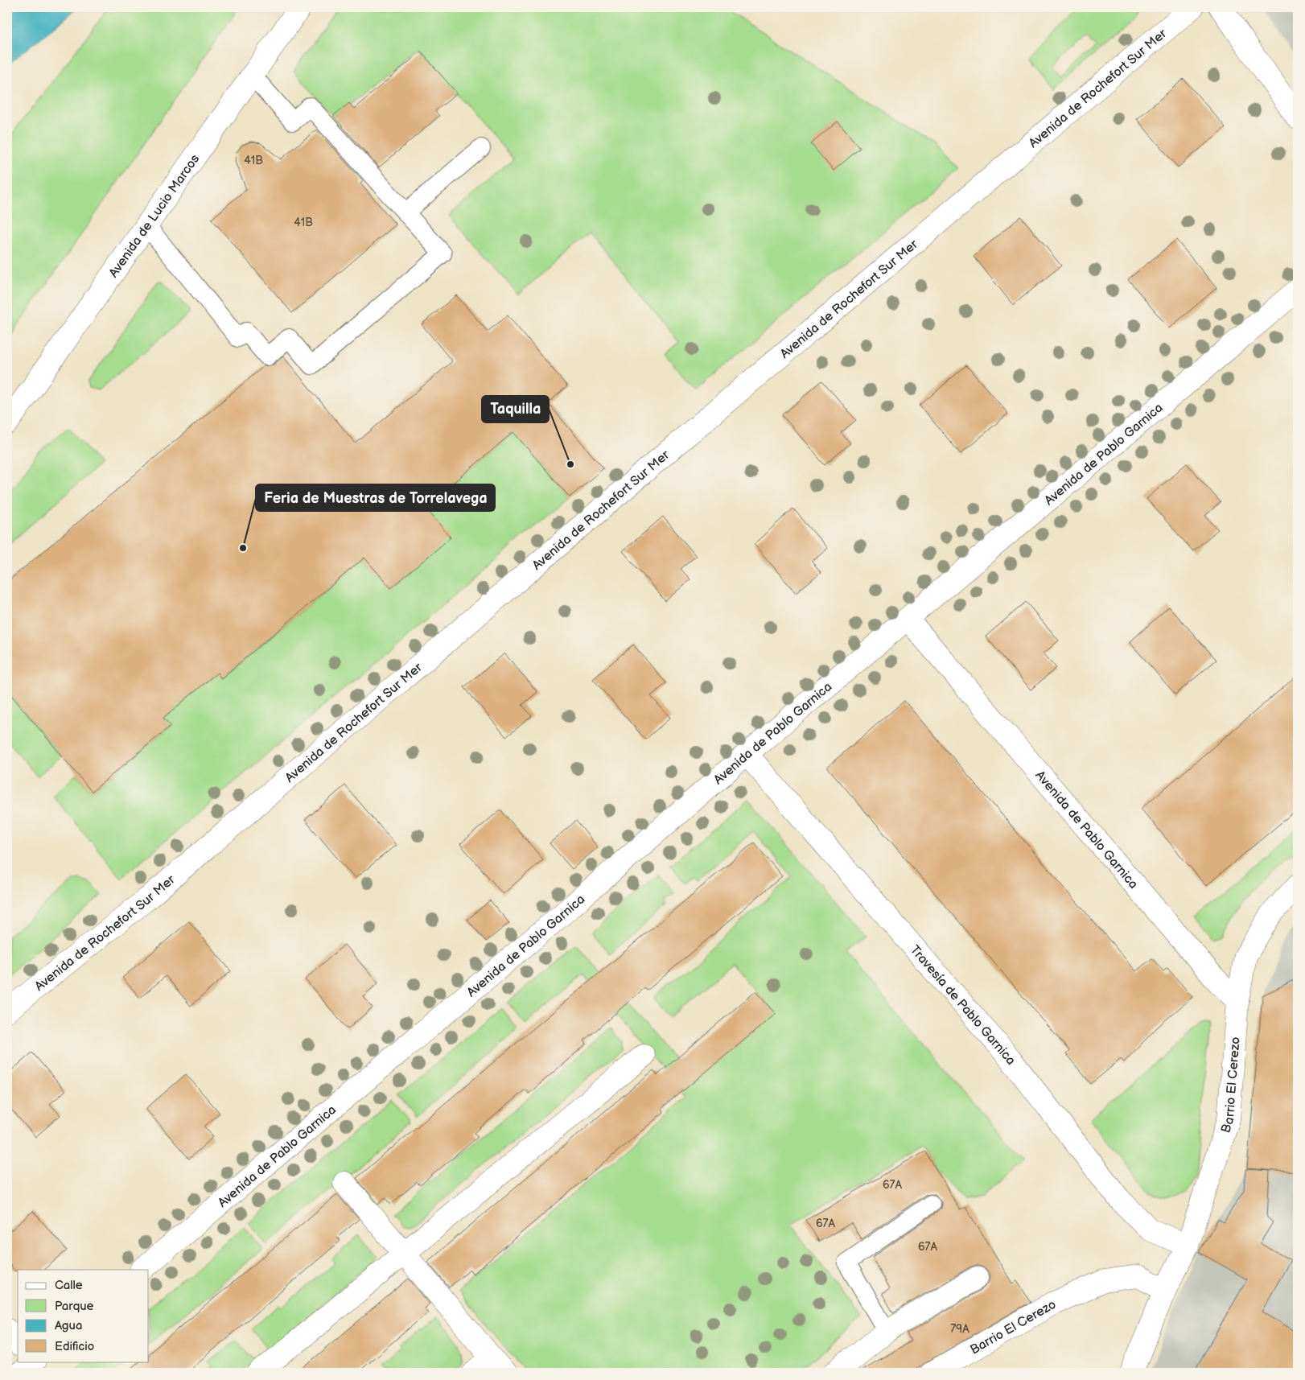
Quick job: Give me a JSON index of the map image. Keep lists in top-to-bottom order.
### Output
{
  "streets": {
    "street": [
      "Avenida de Rochefort Sur Mer",
      "Avenida de Lucio Marcos",
      "Avenida de Pablo Garnica",
      "Travesía de Pablo Garnica",
      "Barrio El Cerezo"
    ]
  },
  "crossings": [
    ["Avenida de Pablo Garnica", "Travesía de Pablo Garnica"],
    ["Avenida de Pablo Garnica", "Barrio El Cerezo"],
    ["Travesía de Pablo Garnica", "Barrio El Cerezo"]
  ],
  "places": ["Taquilla", "Feria de Muestras de Torrelavega"],
  "house_numbers": [
    "41B",
    "41B",
    "67A",
    "67A",
    "67A",
    "79A"
  ],
  "legend": [
    "Calle",
    "Parque",
    "Agua",
    "Edificio"
  ]
}
